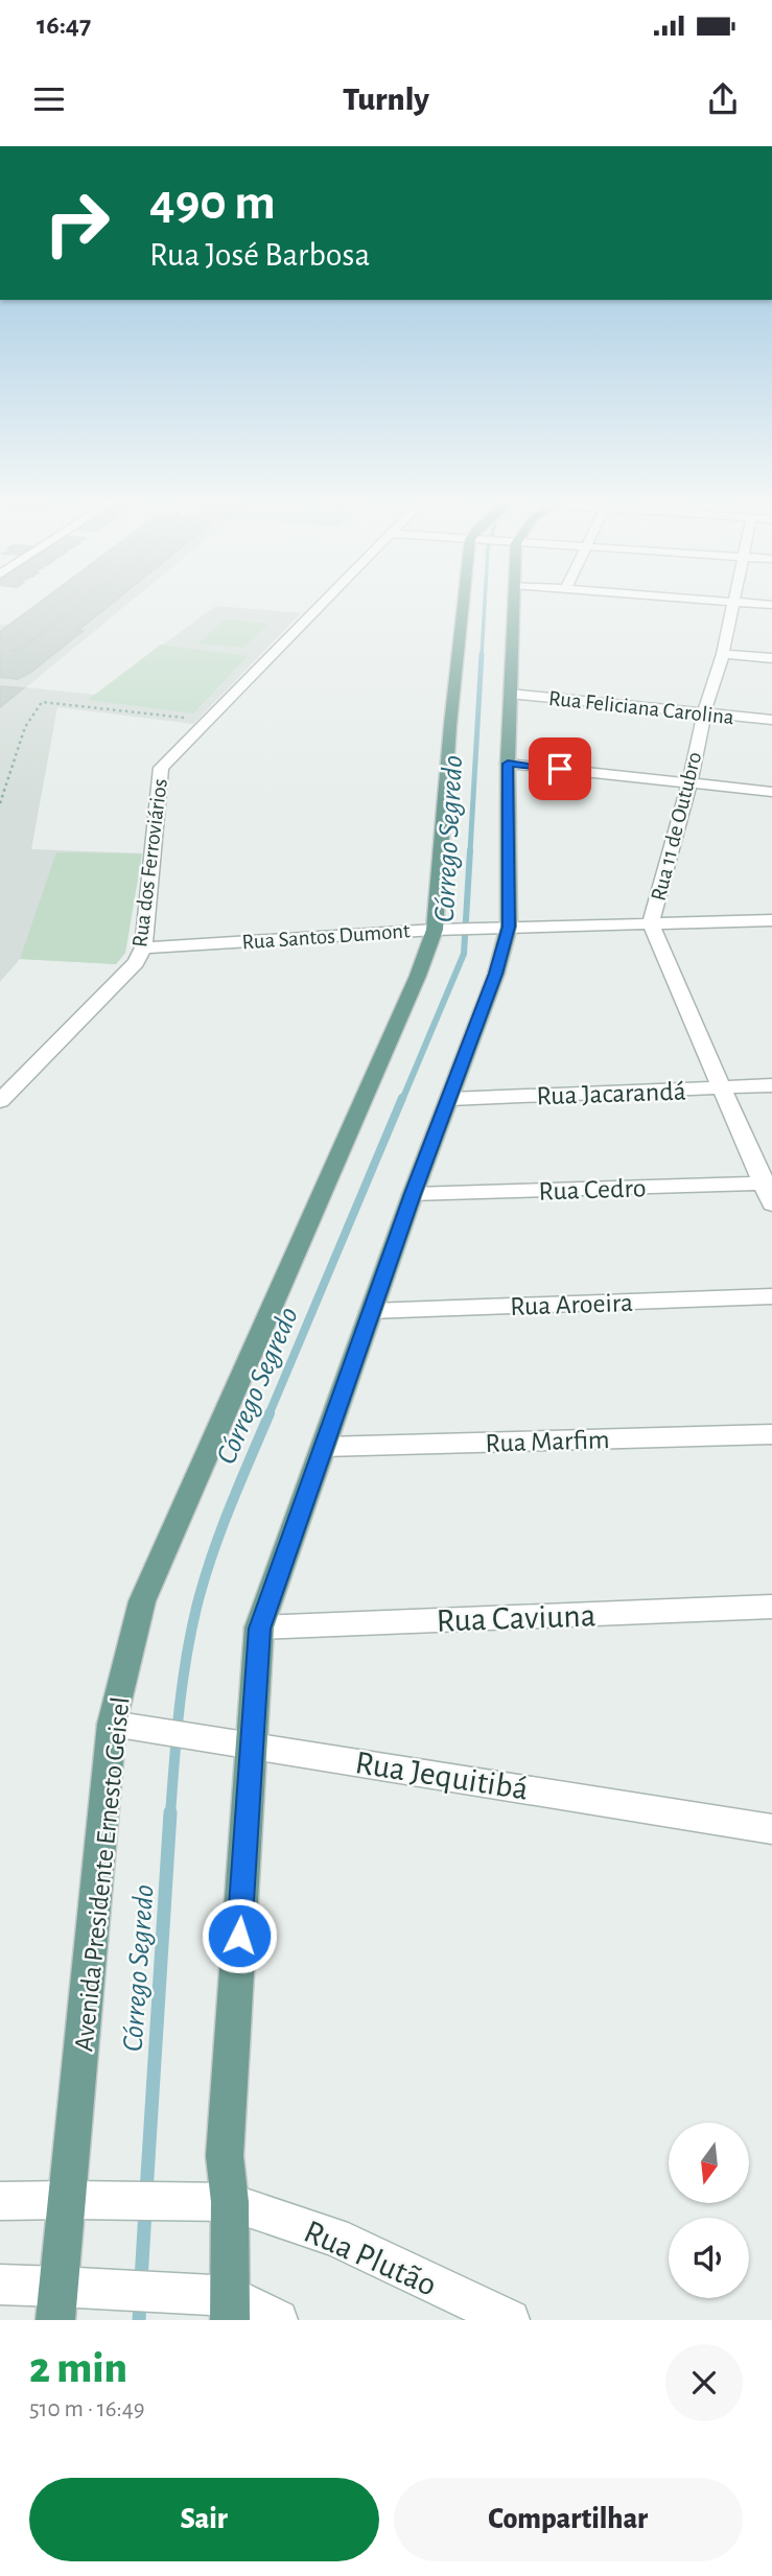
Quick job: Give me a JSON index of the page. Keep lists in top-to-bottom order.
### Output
{
  "streets": {
    "main road": ["Avenida Presidente Ernesto Geisel"],
    "street": [
      "Rua Feliciana Carolina",
      "Rua 11 de Outubro",
      "Rua dos Ferroviários",
      "Rua Santos Dumont",
      "Rua Jacarandá",
      "Rua Cedro",
      "Rua Aroeira",
      "Rua Marfim",
      "Rua Caviuna",
      "Rua Jequitibá",
      "Rua Plutão"
    ]
  },
  "crossings": [
    ["Rua Feliciana Carolina", "Rua 11 de Outubro"],
    ["Rua 11 de Outubro", "Rua Santos Dumont"],
    ["Rua 11 de Outubro", "Rua Jacarandá"],
    ["Rua 11 de Outubro", "Rua Cedro"],
    ["Rua dos Ferroviários", "Rua Santos Dumont"],
    ["Rua Santos Dumont", "Avenida Presidente Ernesto Geisel"],
    ["Rua Jequitibá", "Avenida Presidente Ernesto Geisel"],
    ["Avenida Presidente Ernesto Geisel", "Rua Plutão"]
  ],
  "water": ["Córrego Segredo"],
  "north": "bottom",
  "page": {
    "status": "16:47",
    "header": "Turnly",
    "turn": ["490 m", "Rua José Barbosa"],
    "heading": ["2 min", "510 m · 16:49"],
    "buttons": ["Sair", "Compartilhar"]
  }
}
